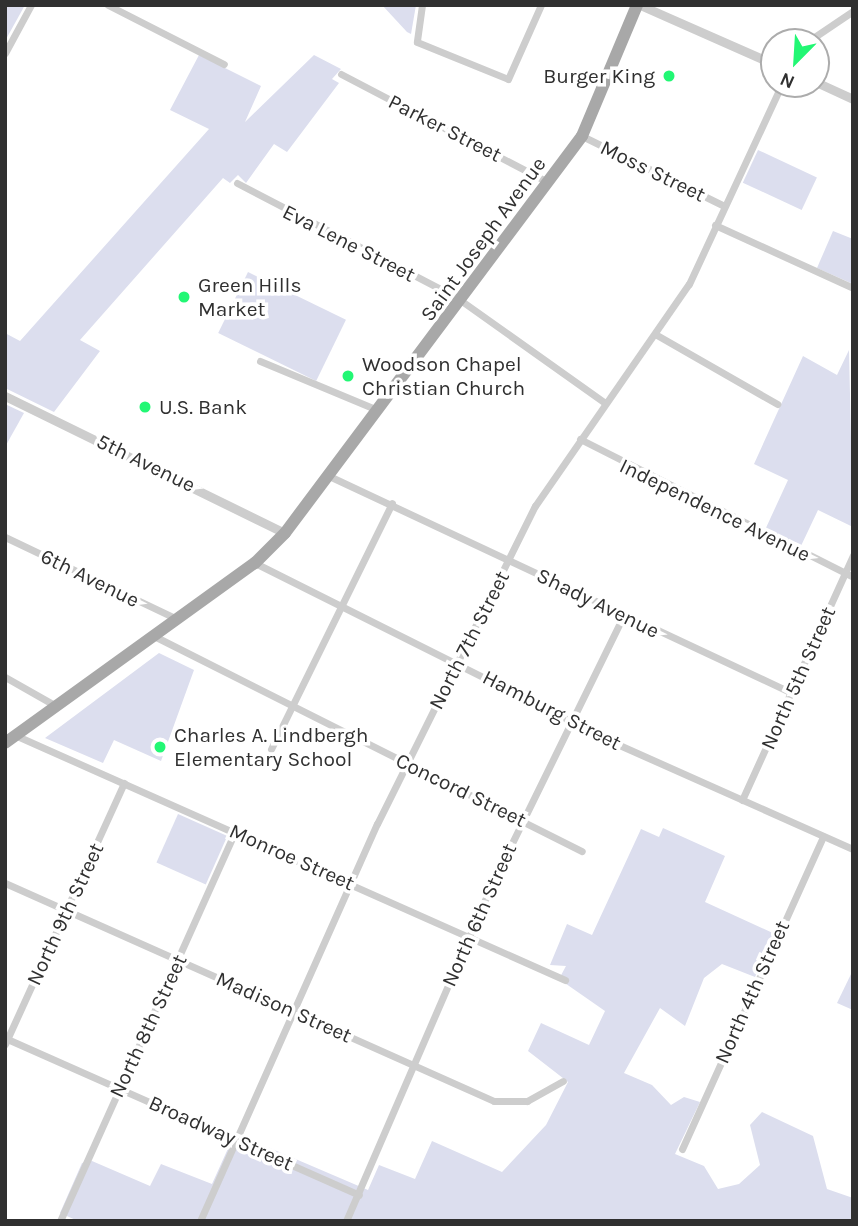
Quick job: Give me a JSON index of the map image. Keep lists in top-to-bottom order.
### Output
{
  "streets": {
    "main road": ["Saint Joseph Avenue"],
    "street": [
      "Parker Street",
      "Moss Street",
      "Eva Lene Street",
      "5th Avenue",
      "Independence Avenue",
      "6th Avenue",
      "Shady Avenue",
      "North 7th Street",
      "North 5th Street",
      "Hamburg Street",
      "Concord Street",
      "Monroe Street",
      "North 9th Street",
      "North 6th Street",
      "North 4th Street",
      "Madison Street",
      "North 8th Street",
      "Broadway Street"
    ]
  },
  "crossings": [
    ["Parker Street", "Saint Joseph Avenue"],
    ["Moss Street", "Saint Joseph Avenue"],
    ["Moss Street", "North 7th Street"],
    ["Saint Joseph Avenue", "Eva Lene Street"],
    ["Saint Joseph Avenue", "5th Avenue"],
    ["Saint Joseph Avenue", "6th Avenue"],
    ["Saint Joseph Avenue", "Shady Avenue"],
    ["Saint Joseph Avenue", "Hamburg Street"],
    ["Saint Joseph Avenue", "Concord Street"],
    ["Saint Joseph Avenue", "Monroe Street"],
    ["Eva Lene Street", "North 7th Street"],
    ["Independence Avenue", "North 7th Street"],
    ["Independence Avenue", "North 5th Street"],
    ["Shady Avenue", "North 7th Street"],
    ["Shady Avenue", "North 5th Street"],
    ["Shady Avenue", "North 6th Street"],
    ["North 7th Street", "Hamburg Street"],
    ["North 7th Street", "Concord Street"],
    ["North 7th Street", "Monroe Street"],
    ["North 7th Street", "Madison Street"],
    ["North 7th Street", "Broadway Street"],
    ["North 5th Street", "Hamburg Street"],
    ["Hamburg Street", "North 6th Street"],
    ["Hamburg Street", "North 4th Street"],
    ["Concord Street", "North 6th Street"],
    ["Monroe Street", "North 9th Street"],
    ["Monroe Street", "North 6th Street"],
    ["Monroe Street", "North 8th Street"],
    ["North 9th Street", "Madison Street"],
    ["North 9th Street", "Broadway Street"],
    ["North 6th Street", "Madison Street"],
    ["North 6th Street", "Broadway Street"],
    ["Madison Street", "North 8th Street"],
    ["North 8th Street", "Broadway Street"]
  ],
  "places": [
    "Burger King",
    "Green Hills Market",
    "Woodson Chapel Christian Church",
    "U.S. Bank",
    "Charles A. Lindbergh Elementary School"
  ],
  "north": "bottom left"
}
